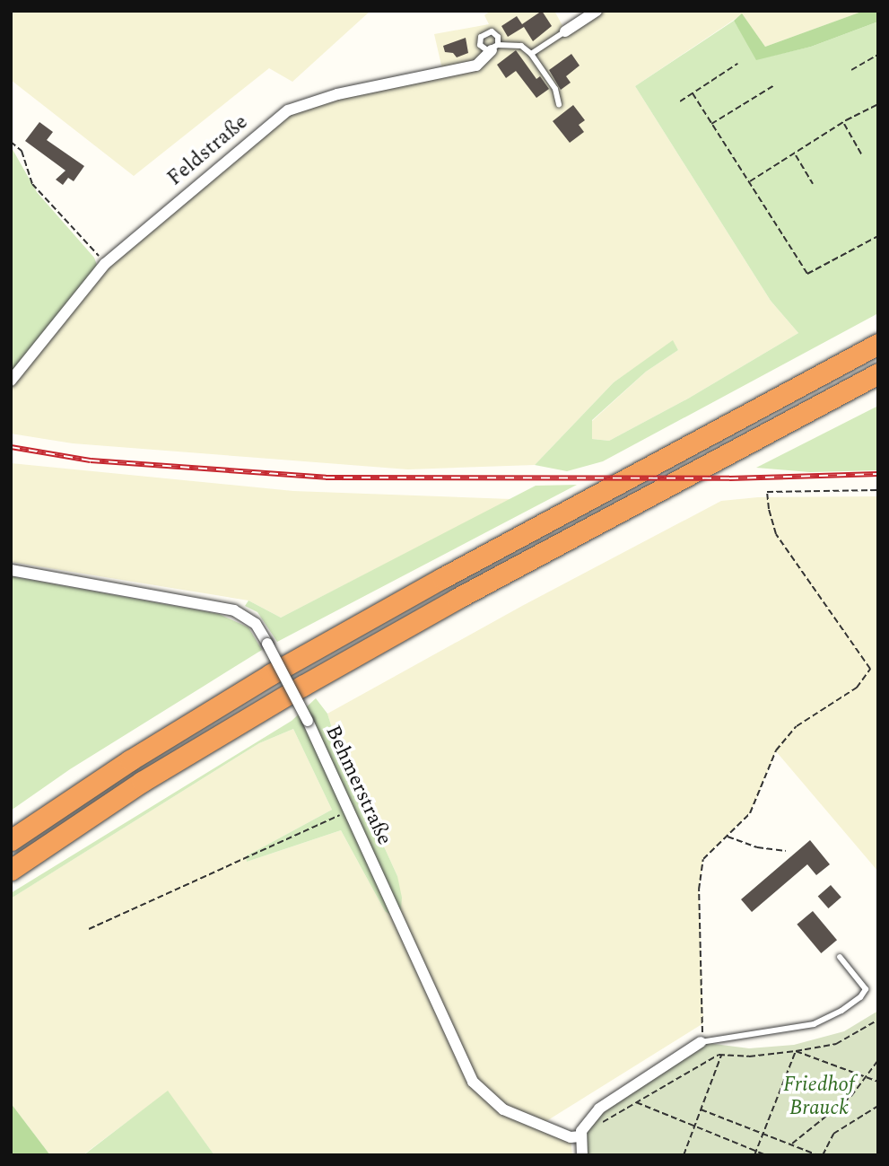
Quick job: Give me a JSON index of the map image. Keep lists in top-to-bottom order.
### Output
{
  "streets": {
    "street": ["Feldstraße", "Behmerstraße"]
  },
  "parks": ["Friedhof Brauck"]
}
